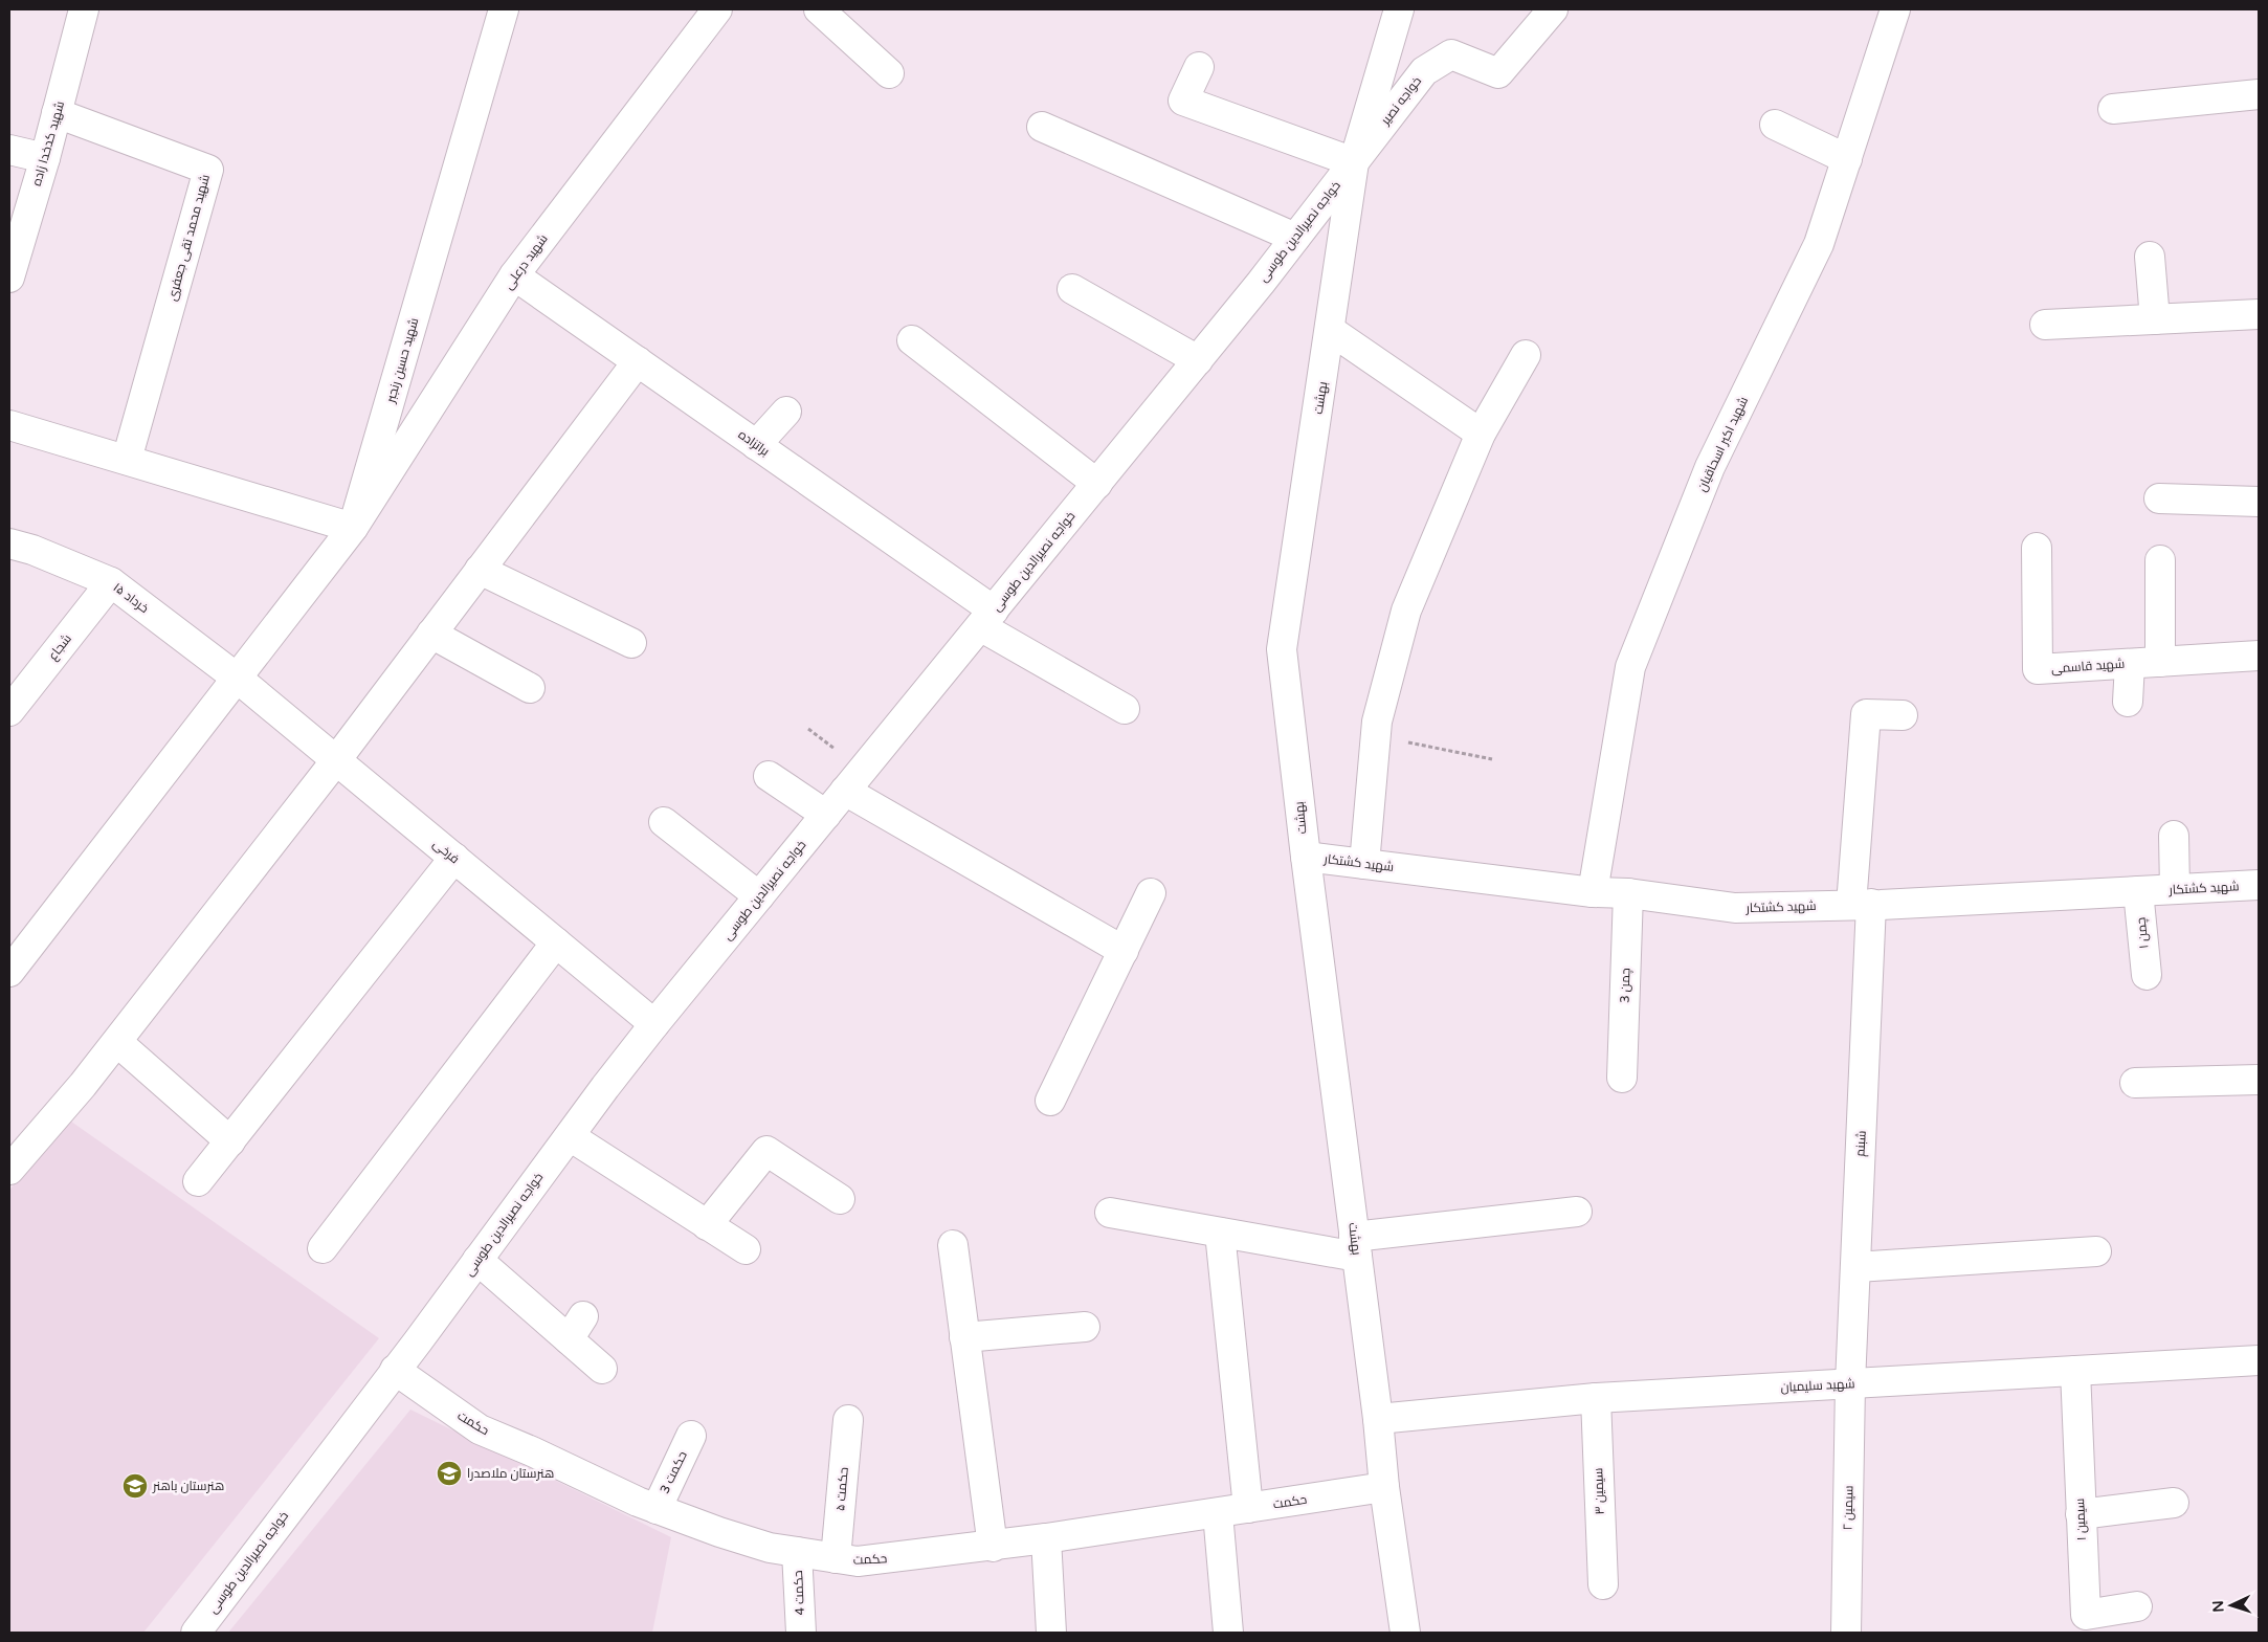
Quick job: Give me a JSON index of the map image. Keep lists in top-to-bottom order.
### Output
{
  "streets": {
    "street": [
      "خواجه نصیر",
      "شهید کدخدا زاده",
      "خواجه نصیرالدین طوسی",
      "شهید محمد تقی جعفری",
      "شهید درعلی",
      "شهید حسین رنجبر",
      "بهشت",
      "براتزاده",
      "شهید اکبر اسحاقیان",
      "۱۵ خرداد",
      "شجاع",
      "شهید قاسمی",
      "فرخی",
      "شهید کشتکار",
      "چمن ۱",
      "چمن 3",
      "شبنم",
      "شهید سلیمیان",
      "حکمت",
      "حکمت 3",
      "حکمت ۵",
      "سیمین ۳",
      "سیمین ۲",
      "سیمین ۱",
      "حکمت 4"
    ]
  },
  "crossings": [
    ["خواجه نصیر", "خواجه نصیرالدین طوسی"],
    ["خواجه نصیر", "بهشت"],
    ["شهید کدخدا زاده", "شهید محمد تقی جعفری"],
    ["خواجه نصیرالدین طوسی", "بهشت"],
    ["خواجه نصیرالدین طوسی", "براتزاده"],
    ["خواجه نصیرالدین طوسی", "فرخی"],
    ["خواجه نصیرالدین طوسی", "حکمت"],
    ["شهید درعلی", "شهید حسین رنجبر"],
    ["شهید درعلی", "براتزاده"],
    ["شهید حسین رنجبر", "۱۵ خرداد"],
    ["شهید حسین رنجبر", "فرخی"],
    ["بهشت", "شهید کشتکار"],
    ["بهشت", "شهید سلیمیان"],
    ["بهشت", "حکمت"],
    ["شهید اکبر اسحاقیان", "شهید کشتکار"],
    ["۱۵ خرداد", "شجاع"],
    ["۱۵ خرداد", "فرخی"],
    ["شهید کشتکار", "چمن ۱"],
    ["شهید کشتکار", "چمن 3"],
    ["شهید کشتکار", "شبنم"],
    ["شبنم", "شهید سلیمیان"],
    ["شبنم", "سیمین ۲"],
    ["شهید سلیمیان", "سیمین ۳"],
    ["شهید سلیمیان", "سیمین ۲"],
    ["شهید سلیمیان", "سیمین ۱"],
    ["حکمت", "حکمت 3"],
    ["حکمت", "حکمت ۵"],
    ["حکمت", "حکمت 4"]
  ],
  "places": {
    "school or university": ["هنرستان ملاصدرا", "هنرستان باهنر"]
  },
  "north": "left"
}
